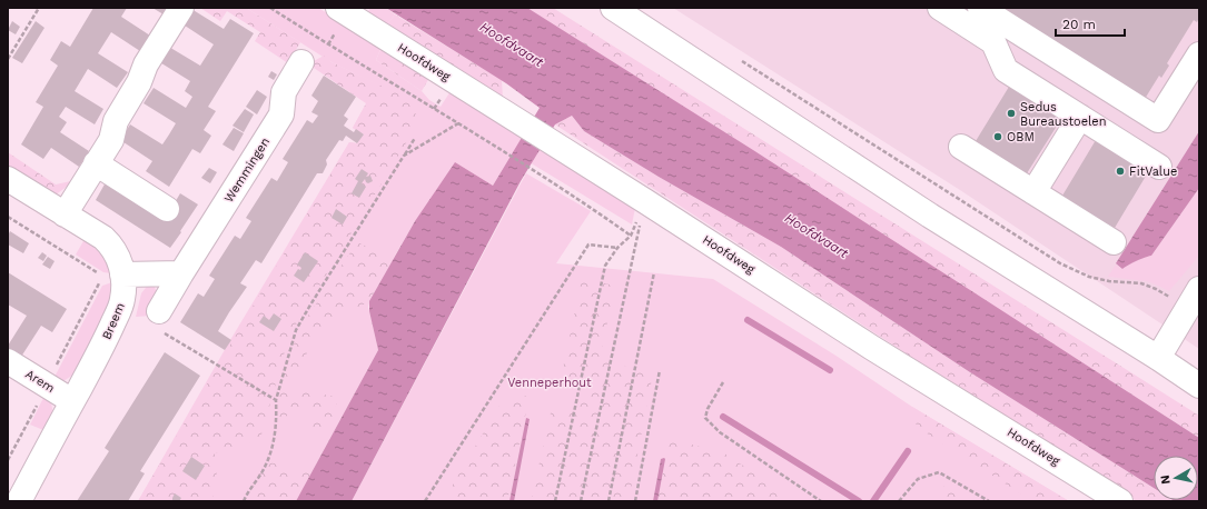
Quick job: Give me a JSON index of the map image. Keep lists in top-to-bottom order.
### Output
{
  "streets": {
    "street": [
      "Hoofdweg",
      "Wemmingen",
      "Breem",
      "Arem"
    ]
  },
  "crossings": [
    ["Breem", "Arem"]
  ],
  "water": ["Hoofdvaart"],
  "parks": ["Venneperhout"],
  "places": ["Sedus Bureaustoelen", "OBM", "FitValue"],
  "scale_bar": "20 m",
  "north": "left"
}
